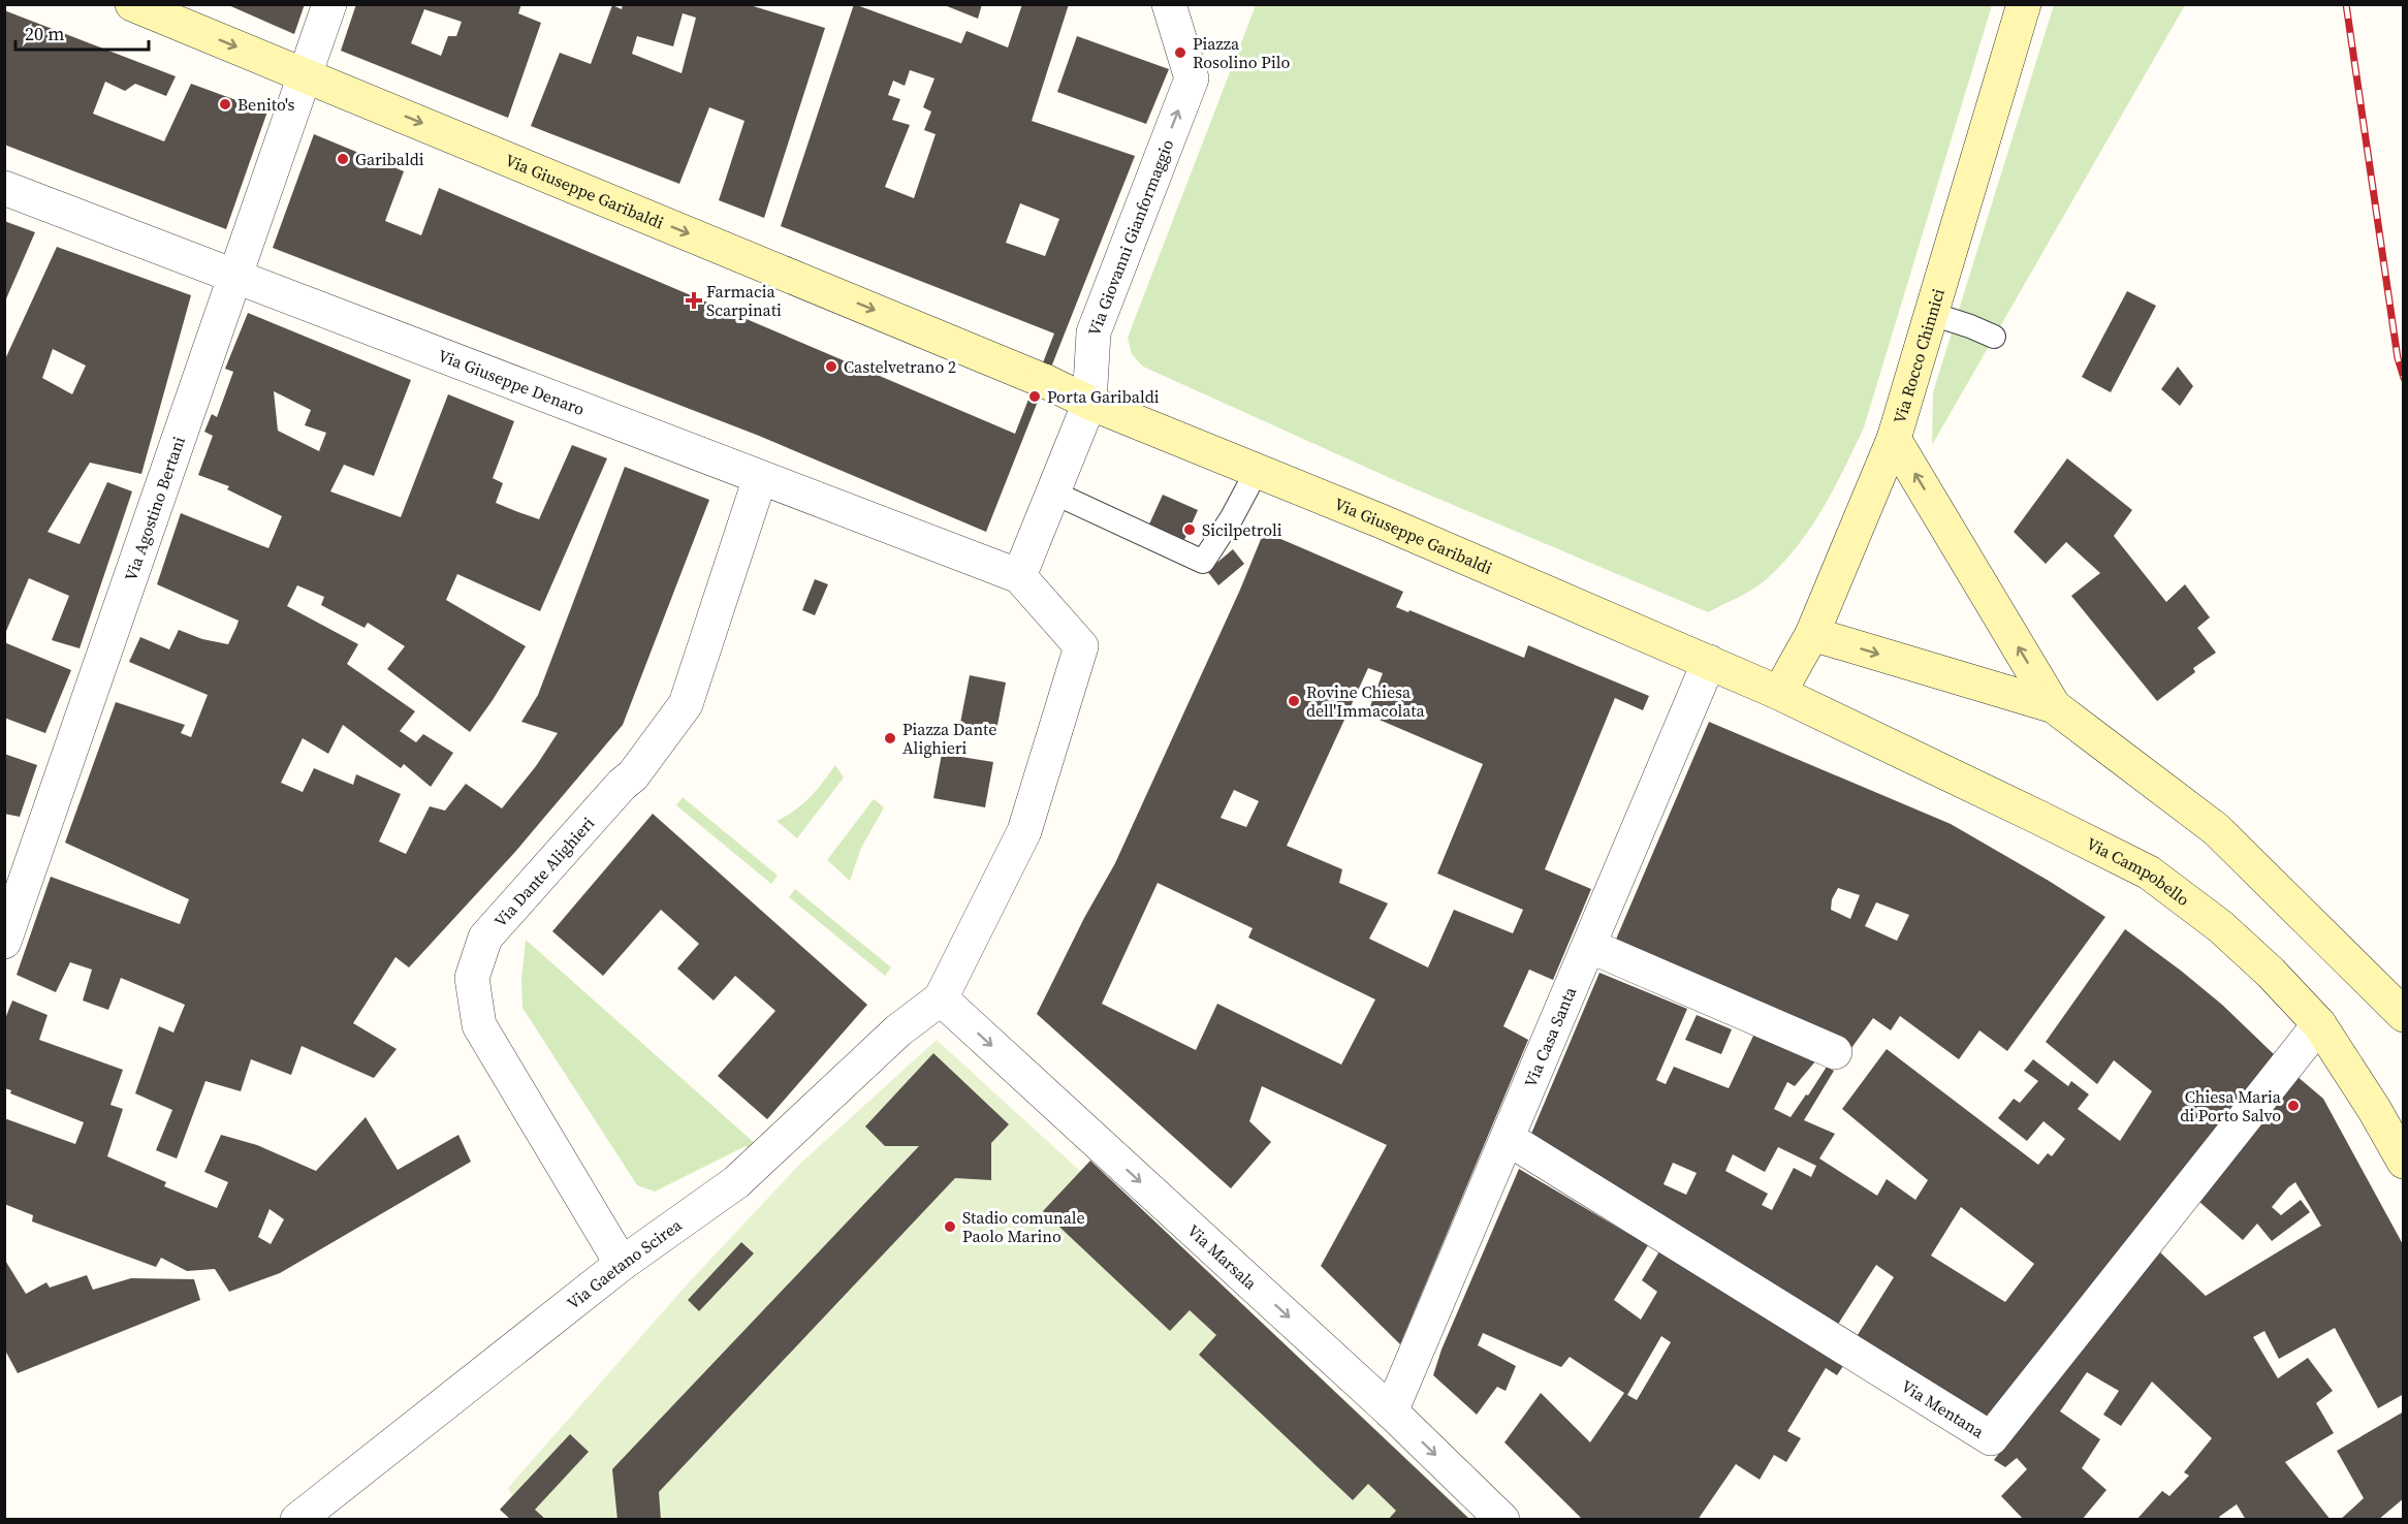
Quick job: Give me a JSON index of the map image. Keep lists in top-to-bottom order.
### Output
{
  "streets": {
    "main road": ["Via Giuseppe Garibaldi", "Via Rocco Chinnici", "Via Campobello"],
    "street": [
      "Via Giovanni Gianformaggio",
      "Via Giuseppe Denaro",
      "Via Agostino Bertani",
      "Via Dante Alighieri",
      "Via Casa Santa",
      "Via Marsala",
      "Via Gaetano Scirea",
      "Via Mentana"
    ]
  },
  "crossings": [
    ["Via Giuseppe Garibaldi", "Via Giovanni Gianformaggio"],
    ["Via Giuseppe Garibaldi", "Via Rocco Chinnici"],
    ["Via Giuseppe Garibaldi", "Via Agostino Bertani"],
    ["Via Giuseppe Garibaldi", "Via Campobello"],
    ["Via Giuseppe Garibaldi", "Via Casa Santa"],
    ["Via Giovanni Gianformaggio", "Via Giuseppe Denaro"],
    ["Via Rocco Chinnici", "Via Campobello"],
    ["Via Giuseppe Denaro", "Via Agostino Bertani"],
    ["Via Giuseppe Denaro", "Via Dante Alighieri"],
    ["Via Dante Alighieri", "Via Gaetano Scirea"],
    ["Via Campobello", "Via Mentana"],
    ["Via Casa Santa", "Via Marsala"],
    ["Via Casa Santa", "Via Mentana"],
    ["Via Marsala", "Via Gaetano Scirea"]
  ],
  "one_way": ["Via Giuseppe Garibaldi", "Via Giovanni Gianformaggio", "Via Marsala"],
  "places": {
    "other": [
      "Piazza Rosolino Pilo",
      "Benito's",
      "Garibaldi",
      "Castelvetrano 2",
      "Porta Garibaldi",
      "Sicilpetroli",
      "Rovine Chiesa dell'Immacolata",
      "Piazza Dante Alighieri",
      "Chiesa Maria di Porto Salvo",
      "Stadio comunale Paolo Marino"
    ],
    "health": ["Farmacia Scarpinati"]
  },
  "scale_bar": "20 m"
}
